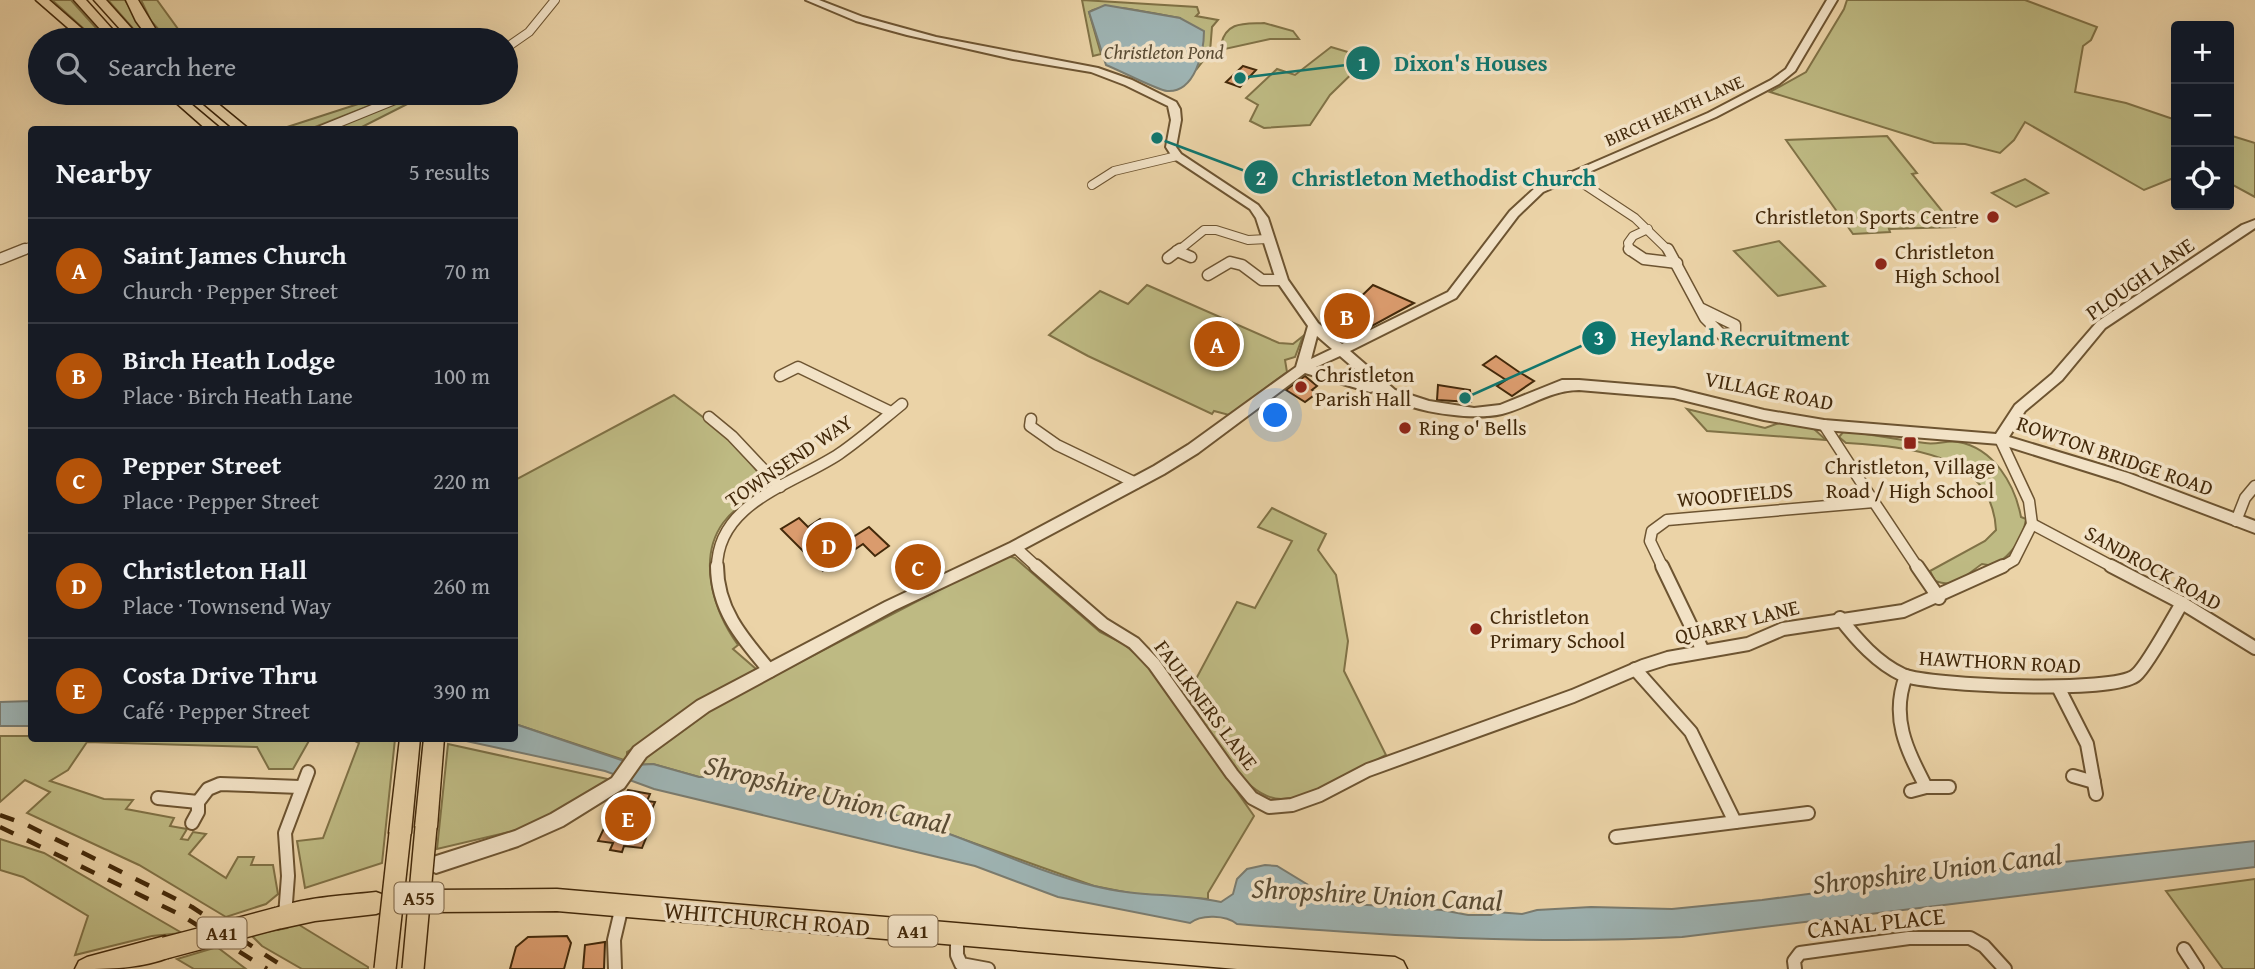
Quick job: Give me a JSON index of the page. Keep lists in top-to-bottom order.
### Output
{
  "streets": {
    "highway": ["A55", "WHITCHURCH ROAD", "A41"],
    "street": [
      "BIRCH HEATH LANE",
      "PLOUGH LANE",
      "VILLAGE ROAD",
      "ROWTON BRIDGE ROAD",
      "TOWNSEND WAY",
      "WOODFIELDS",
      "SANDROCK ROAD",
      "QUARRY LANE",
      "HAWTHORN ROAD",
      "FAULKNERS LANE",
      "CANAL PLACE"
    ]
  },
  "crossings": [
    ["BIRCH HEATH LANE", "VILLAGE ROAD"],
    ["BIRCH HEATH LANE", "TOWNSEND WAY"],
    ["BIRCH HEATH LANE", "FAULKNERS LANE"],
    ["PLOUGH LANE", "VILLAGE ROAD"],
    ["PLOUGH LANE", "ROWTON BRIDGE ROAD"],
    ["VILLAGE ROAD", "ROWTON BRIDGE ROAD"],
    ["WOODFIELDS", "QUARRY LANE"],
    ["SANDROCK ROAD", "QUARRY LANE"],
    ["SANDROCK ROAD", "HAWTHORN ROAD"],
    ["QUARRY LANE", "HAWTHORN ROAD"],
    ["QUARRY LANE", "FAULKNERS LANE"]
  ],
  "water": ["Christleton Pond", "Shropshire Union Canal"],
  "places": {
    "other": [
      "Dixon's Houses",
      "Christleton Methodist Church",
      "Christleton Sports Centre",
      "Christleton High School",
      "Christleton Parish Hall",
      "Heyland Recruitment",
      "Ring o' Bells",
      "Christleton Primary School"
    ],
    "transit": ["Christleton, Village Road / High School"]
  },
  "page": {
    "map_buttons": ["+", "−"],
    "search": "Search here",
    "heading": ["Nearby", "5 results"],
    "list": [
      {
        "mark": "A",
        "name": "Saint James Church",
        "note": "Church · Pepper Street",
        "value": "70 m"
      },
      {
        "mark": "B",
        "name": "Birch Heath Lodge",
        "note": "Place · Birch Heath Lane",
        "value": "100 m"
      },
      {
        "mark": "C",
        "name": "Pepper Street",
        "note": "Place · Pepper Street",
        "value": "220 m"
      },
      {
        "mark": "D",
        "name": "Christleton Hall",
        "note": "Place · Townsend Way",
        "value": "260 m"
      },
      {
        "mark": "E",
        "name": "Costa Drive Thru",
        "note": "Café · Pepper Street",
        "value": "390 m"
      }
    ],
    "pins": [
      "B",
      "A",
      "D",
      "C",
      "E"
    ]
  }
}
